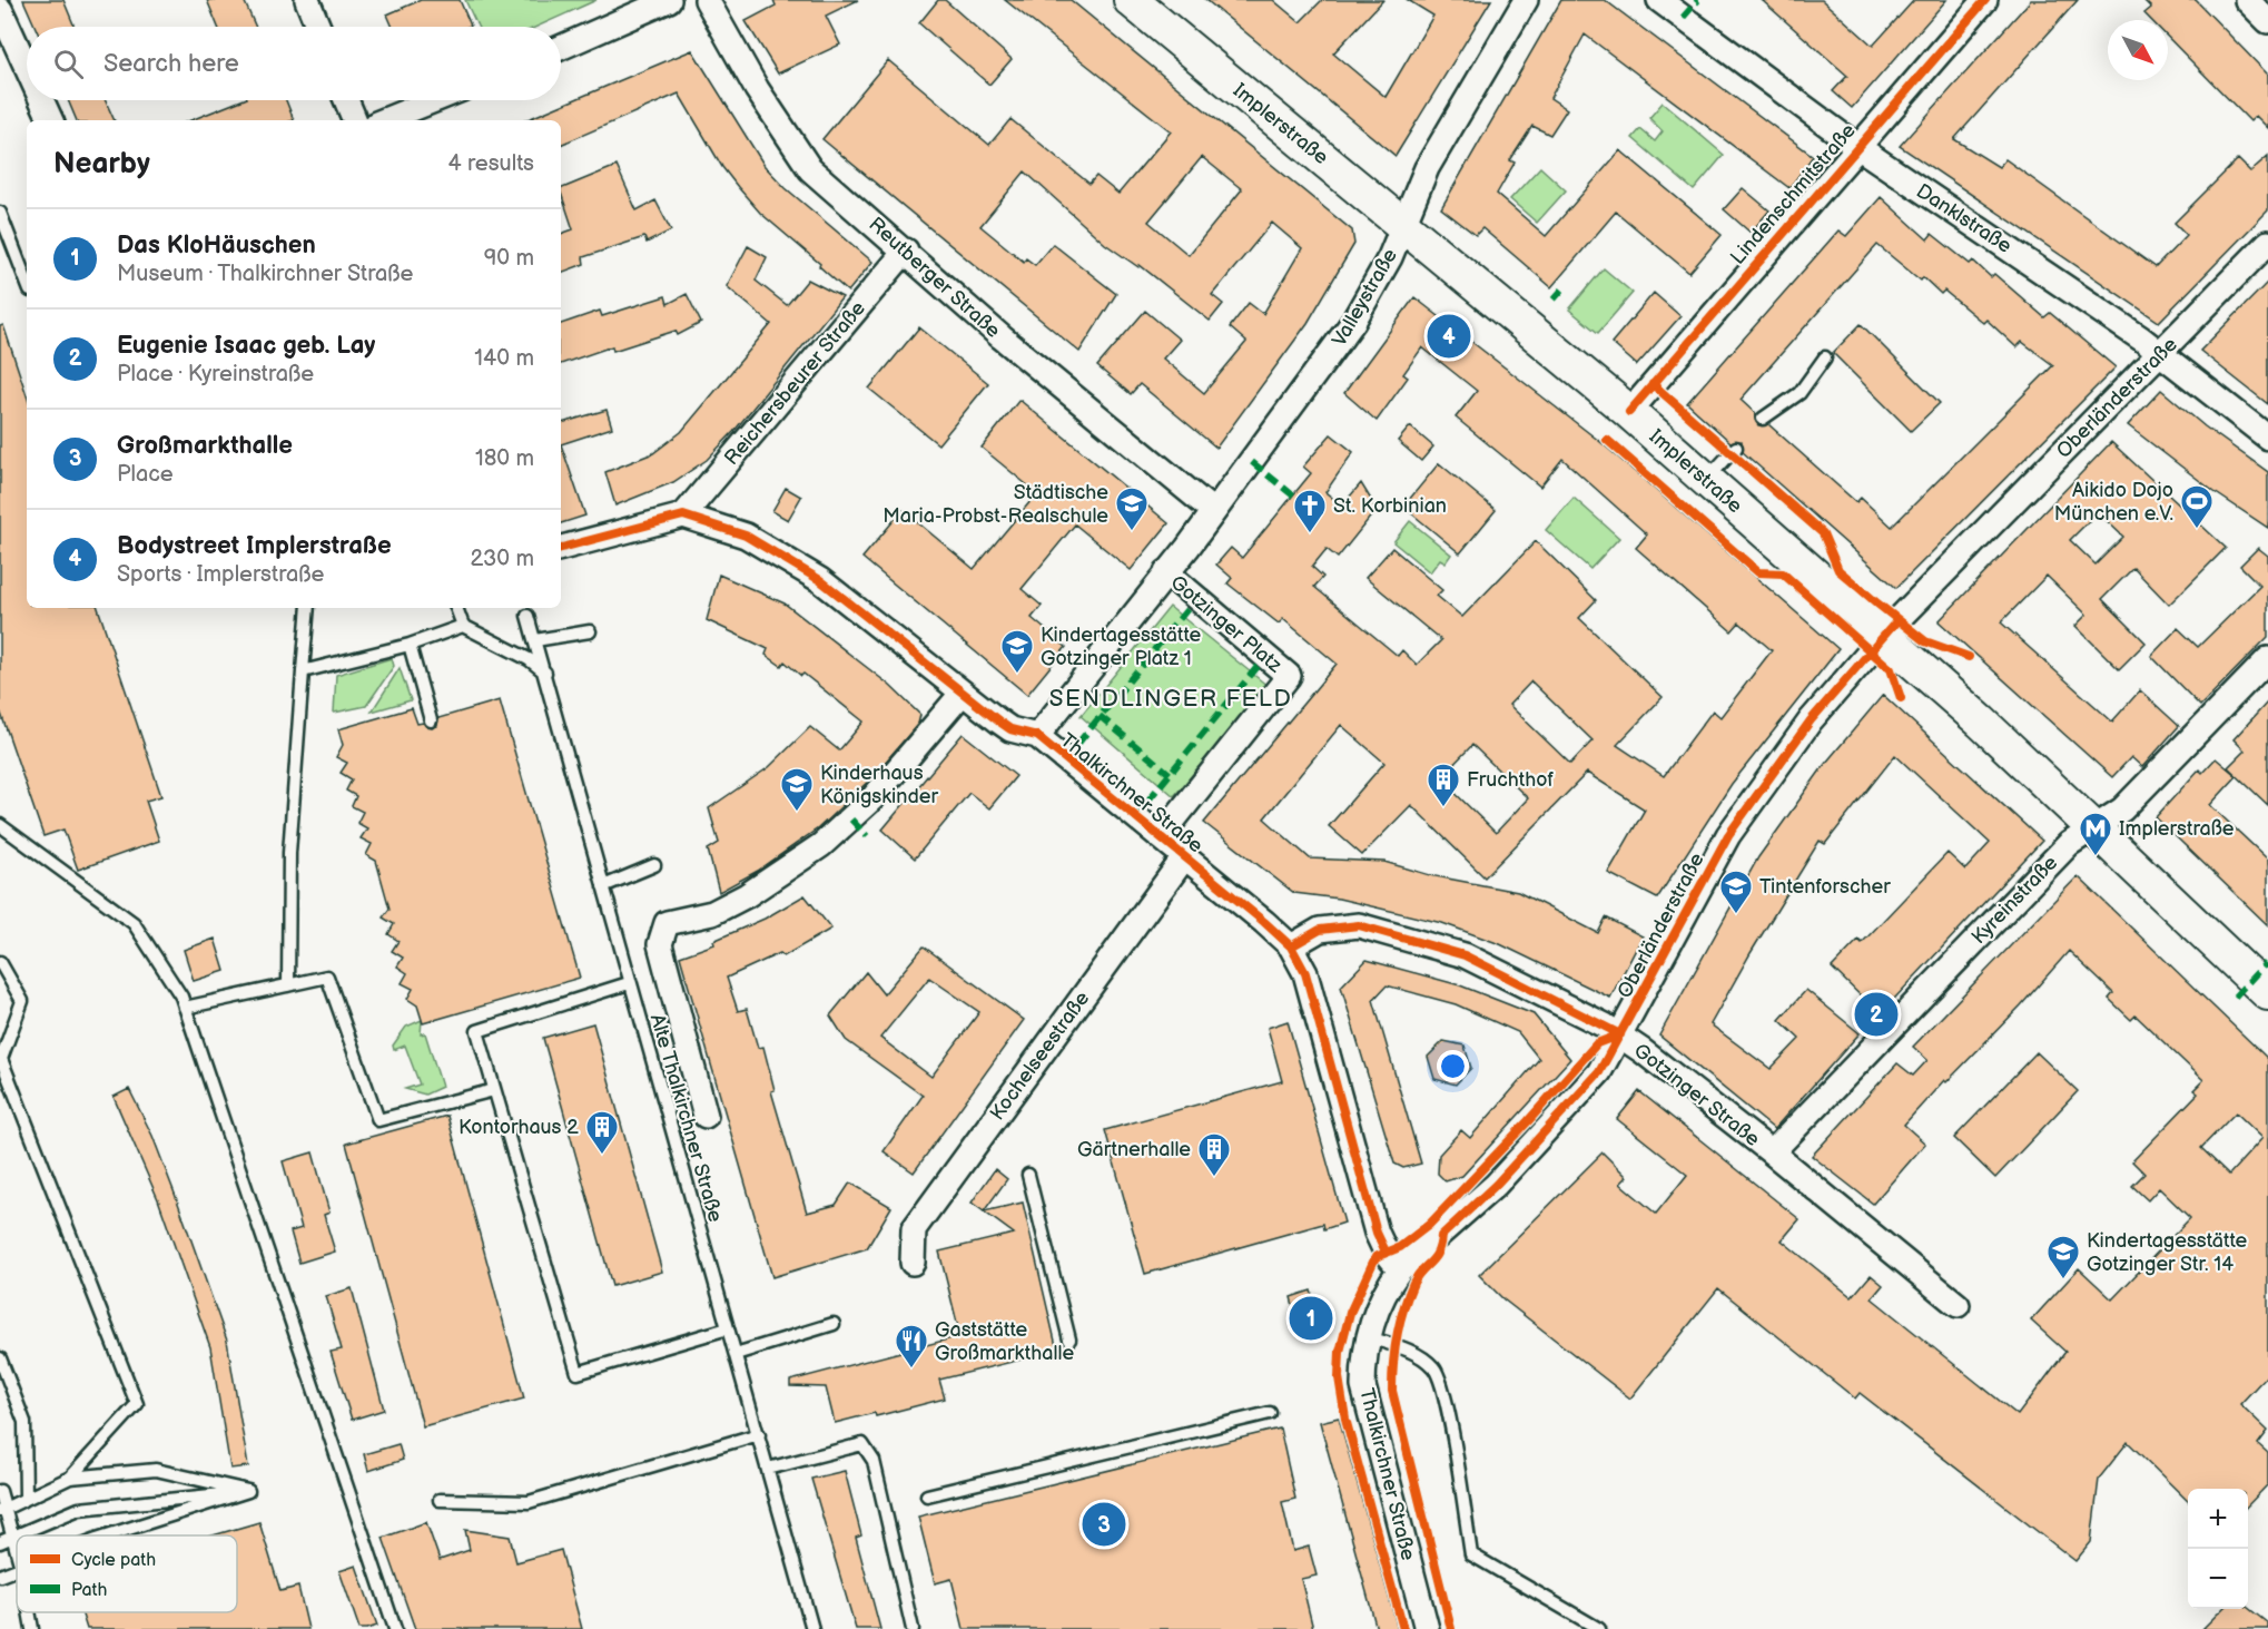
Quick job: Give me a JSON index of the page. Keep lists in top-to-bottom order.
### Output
{
  "streets": {
    "main road": ["Implerstraße"],
    "street": [
      "Lindenschmitstraße",
      "Danklstraße",
      "Reutberger Straße",
      "Valleystraße",
      "Reichersbeurer Straße",
      "Oberländerstraße",
      "Gotzinger Platz",
      "Thalkirchner Straße",
      "Kyreinstraße",
      "Kochelseestraße",
      "Gotzinger Straße"
    ],
    "lane": ["Alte Thalkirchner Straße"]
  },
  "crossings": [
    ["Implerstraße", "Lindenschmitstraße"],
    ["Implerstraße", "Valleystraße"],
    ["Implerstraße", "Oberländerstraße"],
    ["Implerstraße", "Kyreinstraße"],
    ["Lindenschmitstraße", "Danklstraße"],
    ["Danklstraße", "Oberländerstraße"],
    ["Reutberger Straße", "Valleystraße"],
    ["Reutberger Straße", "Reichersbeurer Straße"],
    ["Valleystraße", "Gotzinger Platz"],
    ["Reichersbeurer Straße", "Thalkirchner Straße"],
    ["Oberländerstraße", "Thalkirchner Straße"],
    ["Oberländerstraße", "Gotzinger Straße"],
    ["Gotzinger Platz", "Thalkirchner Straße"],
    ["Thalkirchner Straße", "Kochelseestraße"],
    ["Thalkirchner Straße", "Gotzinger Straße"],
    ["Kyreinstraße", "Gotzinger Straße"]
  ],
  "districts": ["SENDLINGER FELD"],
  "places": {
    "sports": ["Aikido Dojo München e.V."],
    "school or university": [
      "Städtische Maria-Probst-Realschule",
      "Kindertagesstätte Gotzinger Platz 1",
      "Kinderhaus Königskinder",
      "Tintenforscher",
      "Kindertagesstätte Gotzinger Str. 14"
    ],
    "church": ["St. Korbinian"],
    "building": ["Fruchthof", "Kontorhaus 2", "Gärtnerhalle"],
    "metro station": ["Implerstraße"],
    "restaurant": ["Gaststätte Großmarkthalle"]
  },
  "legend": ["Cycle path", "Path"],
  "north": "bottom right",
  "page": {
    "search": "Search here",
    "heading": ["Nearby", "4 results"],
    "list": [
      {
        "mark": "1",
        "name": "Das KloHäuschen",
        "note": "Museum · Thalkirchner Straße",
        "value": "90 m"
      },
      {
        "mark": "2",
        "name": "Eugenie Isaac geb. Lay",
        "note": "Place · Kyreinstraße",
        "value": "140 m"
      },
      {
        "mark": "3",
        "name": "Großmarkthalle",
        "note": "Place",
        "value": "180 m"
      },
      {
        "mark": "4",
        "name": "Bodystreet Implerstraße",
        "note": "Sports · Implerstraße",
        "value": "230 m"
      }
    ],
    "pins": [
      "4",
      "2",
      "1",
      "3"
    ],
    "map_buttons": ["+", "−"]
  }
}
